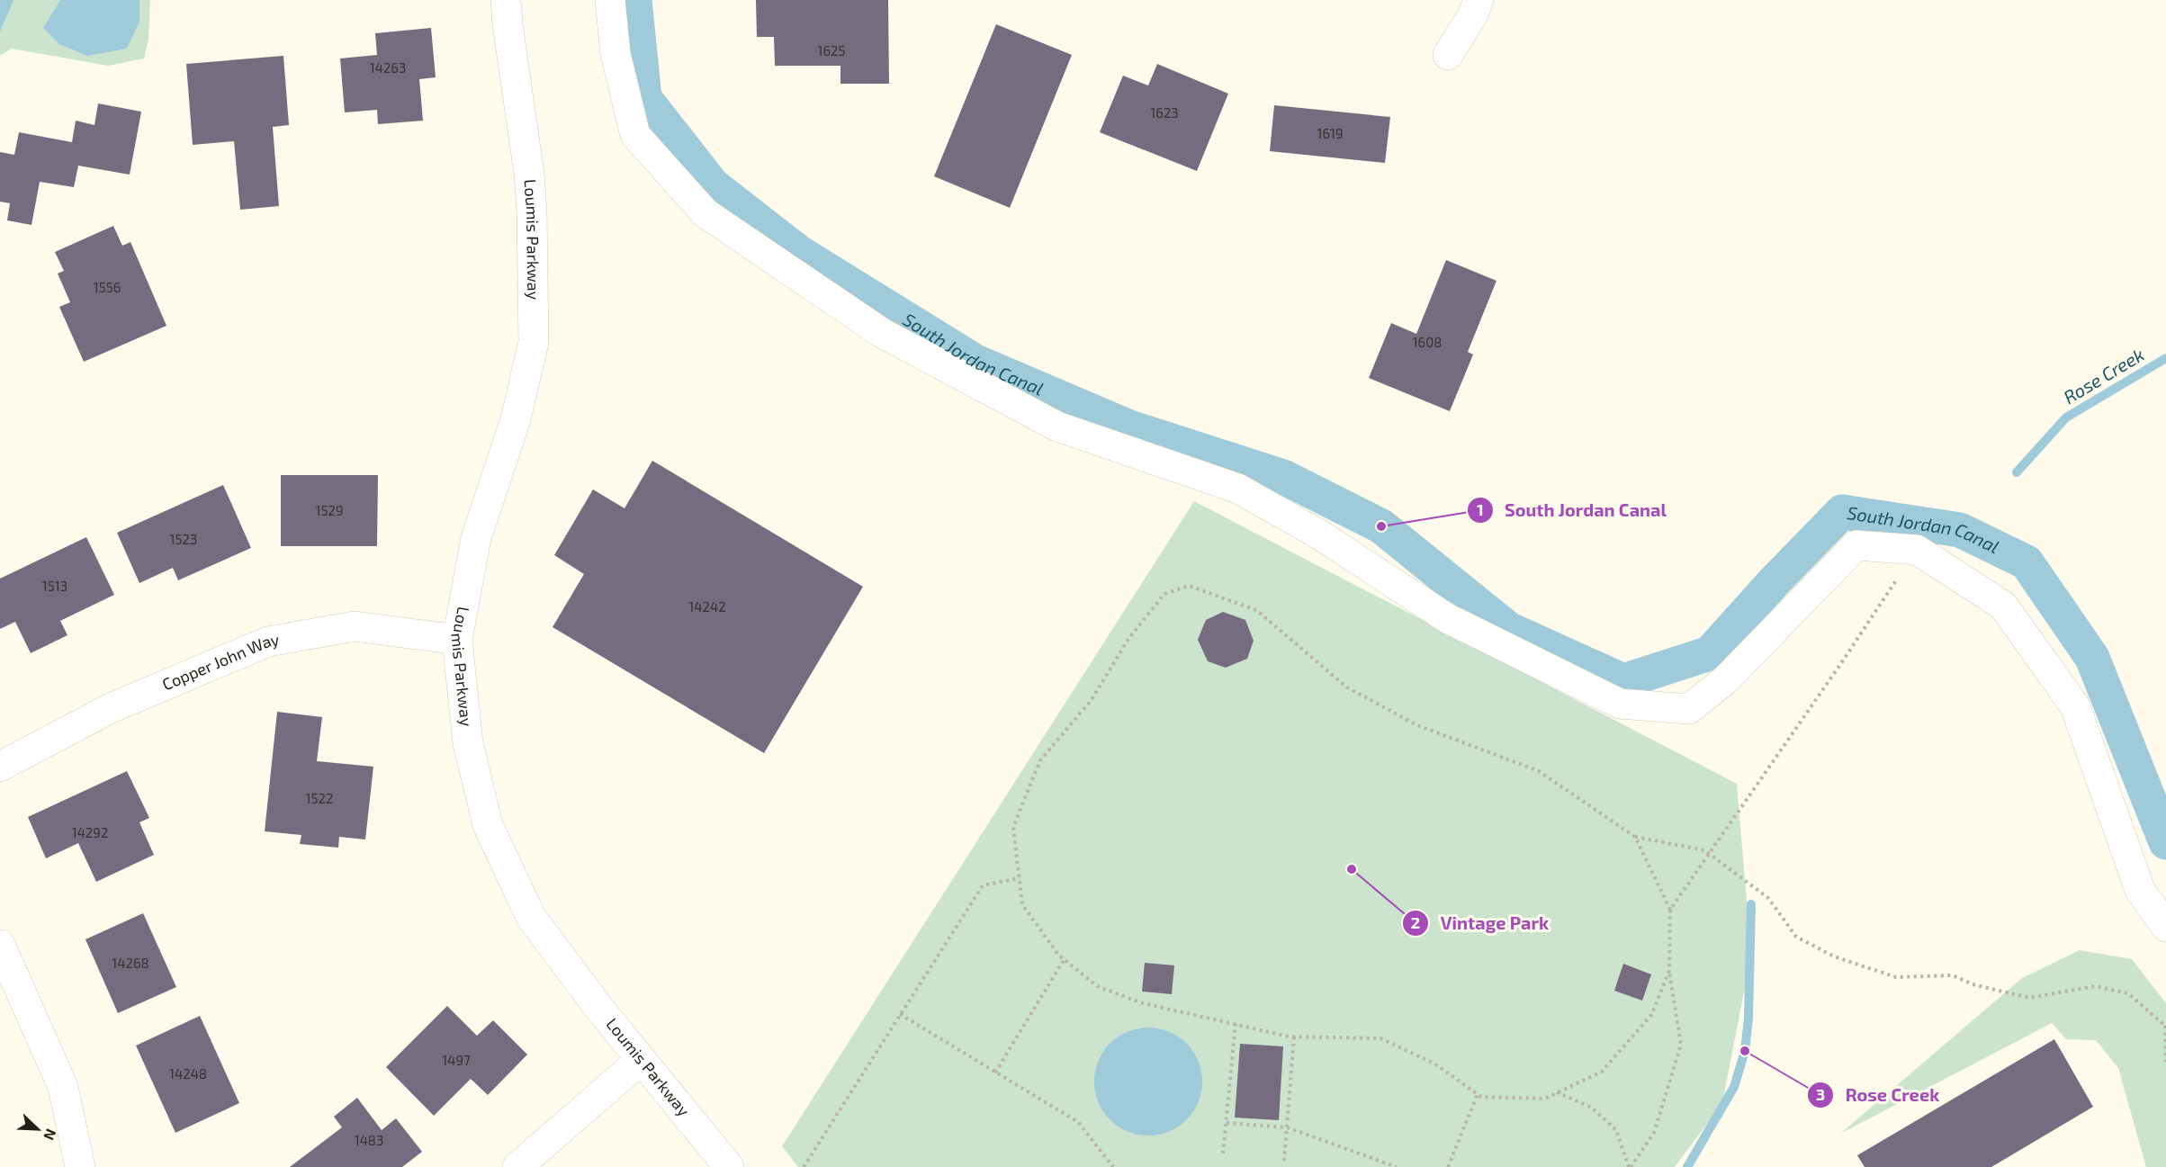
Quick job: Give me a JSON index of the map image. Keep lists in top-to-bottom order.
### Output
{
  "streets": {
    "street": ["Loumis Parkway", "Copper John Way"]
  },
  "crossings": [
    ["Loumis Parkway", "Copper John Way"]
  ],
  "water": ["South Jordan Canal", "Rose Creek"],
  "places": ["South Jordan Canal", "Vintage Park", "Rose Creek"],
  "house_numbers": [
    "1625",
    "14263",
    "1623",
    "1619",
    "1556",
    "1608",
    "1529",
    "1523",
    "1513",
    "14242",
    "1522",
    "14292",
    "14268",
    "1497",
    "14248",
    "1483"
  ],
  "north": "bottom right"
}
